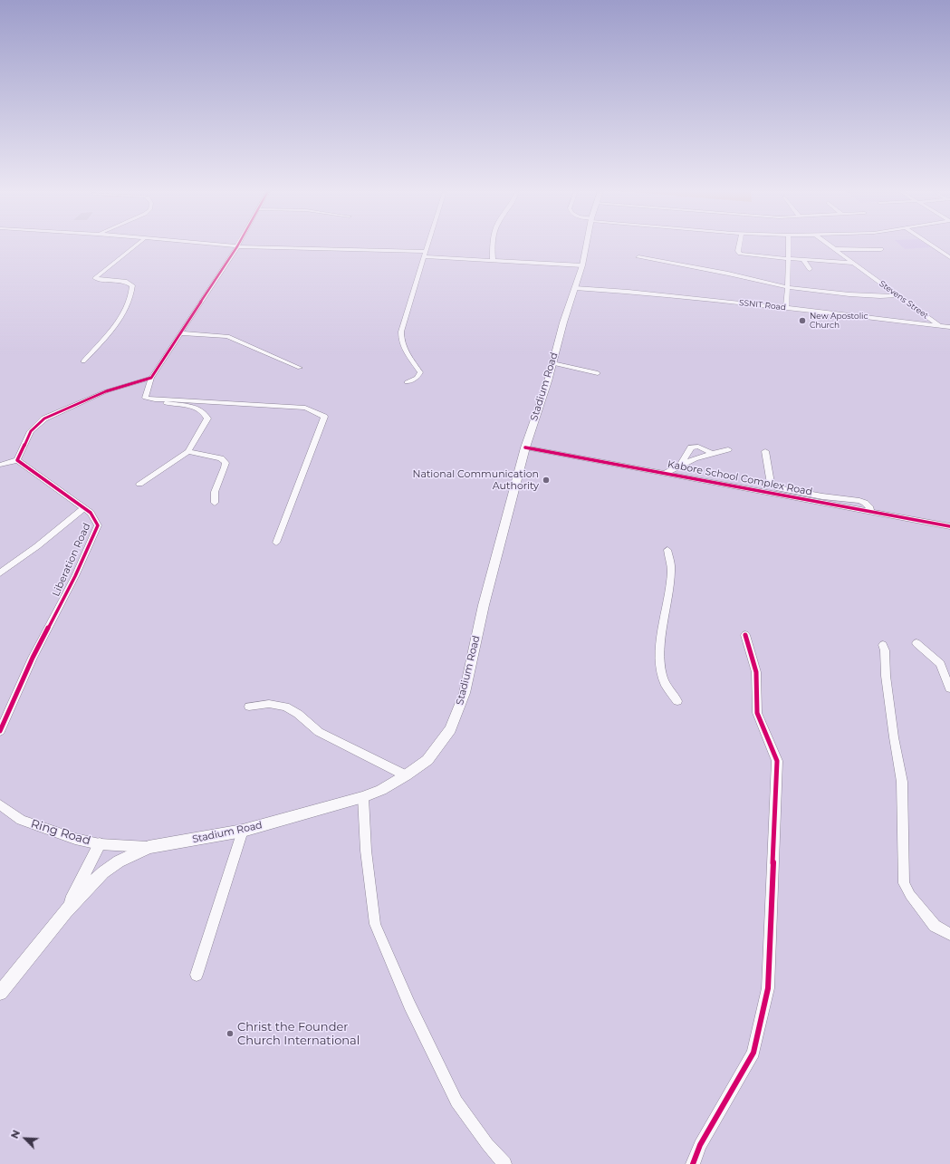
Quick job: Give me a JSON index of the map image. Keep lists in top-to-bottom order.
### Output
{
  "streets": {
    "main road": ["Stadium Road"],
    "street": [
      "Stevens Street",
      "SSNIT Road",
      "Kabore School Complex Road",
      "Liberation Road",
      "Ring Road"
    ]
  },
  "crossings": [
    ["Stevens Street", "SSNIT Road"],
    ["SSNIT Road", "Stadium Road"],
    ["Stadium Road", "Kabore School Complex Road"],
    ["Stadium Road", "Ring Road"]
  ],
  "places": ["New Apostolic Church", "National Communication Authority", "Christ the Founder Church International"],
  "north": "top left"
}
